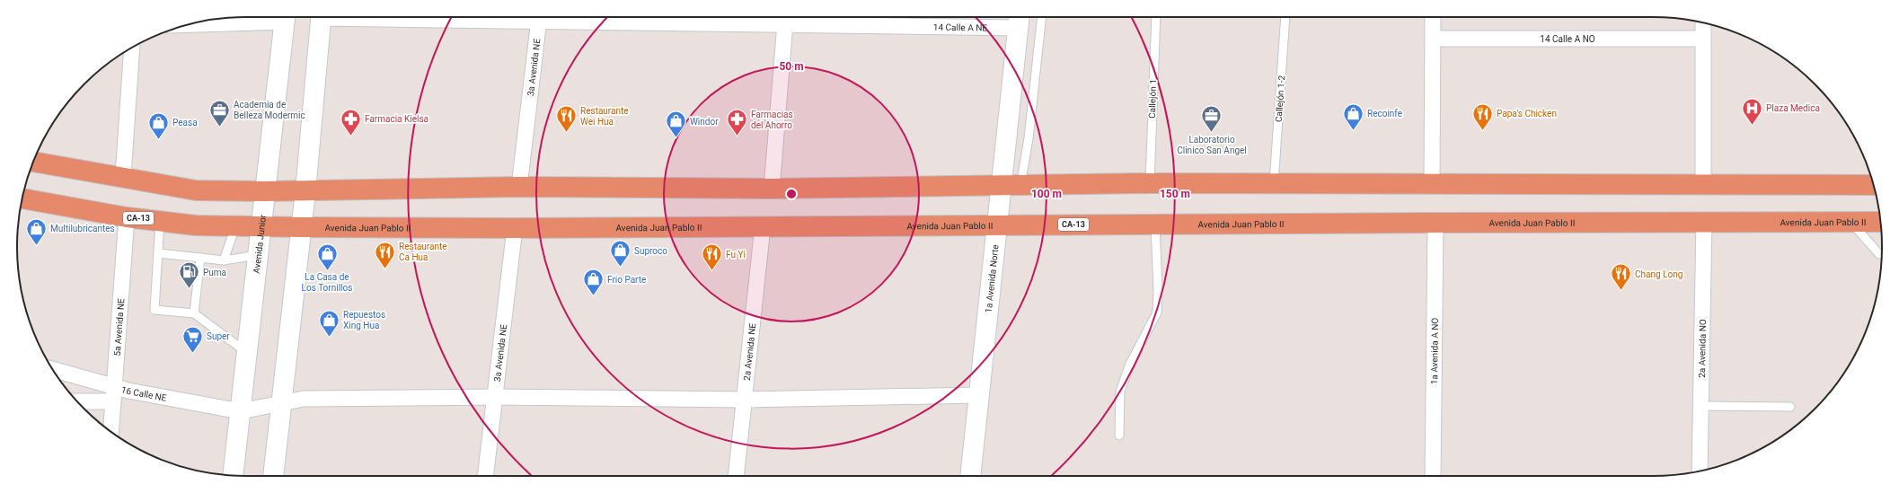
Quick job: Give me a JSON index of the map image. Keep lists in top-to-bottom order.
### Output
{
  "streets": {
    "highway": ["CA-13", "Avenida Juan Pablo II"],
    "main road": ["Avenida Junior", "1a Avenida Norte"],
    "street": [
      "14 Calle A NE",
      "14 Calle A NO",
      "3a Avenida NE",
      "5a Avenida NE",
      "2a Avenida NO",
      "1a Avenida A NO",
      "2a Avenida NE",
      "16 Calle NE"
    ],
    "lane": ["Callejón 1", "Callejón 1-2"]
  },
  "crossings": [
    ["14 Calle A NE", "1a Avenida Norte"],
    ["3a Avenida NE", "Avenida Juan Pablo II"],
    ["Avenida Juan Pablo II", "Avenida Junior"],
    ["Avenida Juan Pablo II", "1a Avenida Norte"],
    ["Avenida Juan Pablo II", "5a Avenida NE"],
    ["Avenida Juan Pablo II", "2a Avenida NO"],
    ["Avenida Juan Pablo II", "1a Avenida A NO"],
    ["Avenida Juan Pablo II", "2a Avenida NE"],
    ["Avenida Junior", "16 Calle NE"],
    ["5a Avenida NE", "16 Calle NE"]
  ],
  "places": {
    "hospital": ["Plaza Medica"],
    "office": ["Academia de Belleza Modermic", "Laboratorio Clinico San Angel"],
    "shop": [
      "Recoinfe",
      "Windor",
      "Peasa",
      "Multilubricantes",
      "Suproco",
      "La Casa de Los Tornillos",
      "Frio Parte",
      "Repuestos Xing Hua"
    ],
    "restaurant": [
      "Papa's Chicken",
      "Restaurante Wei Hua",
      "Restaurante Ca Hua",
      "Fu Yi",
      "Chang Long"
    ],
    "pharmacy": ["Farmacia Kielsa", "Farmacias del Ahorro"],
    "fuel station": ["Puma"],
    "supermarket": ["Super"]
  },
  "rings": ["50 m", "100 m", "150 m"]
}
